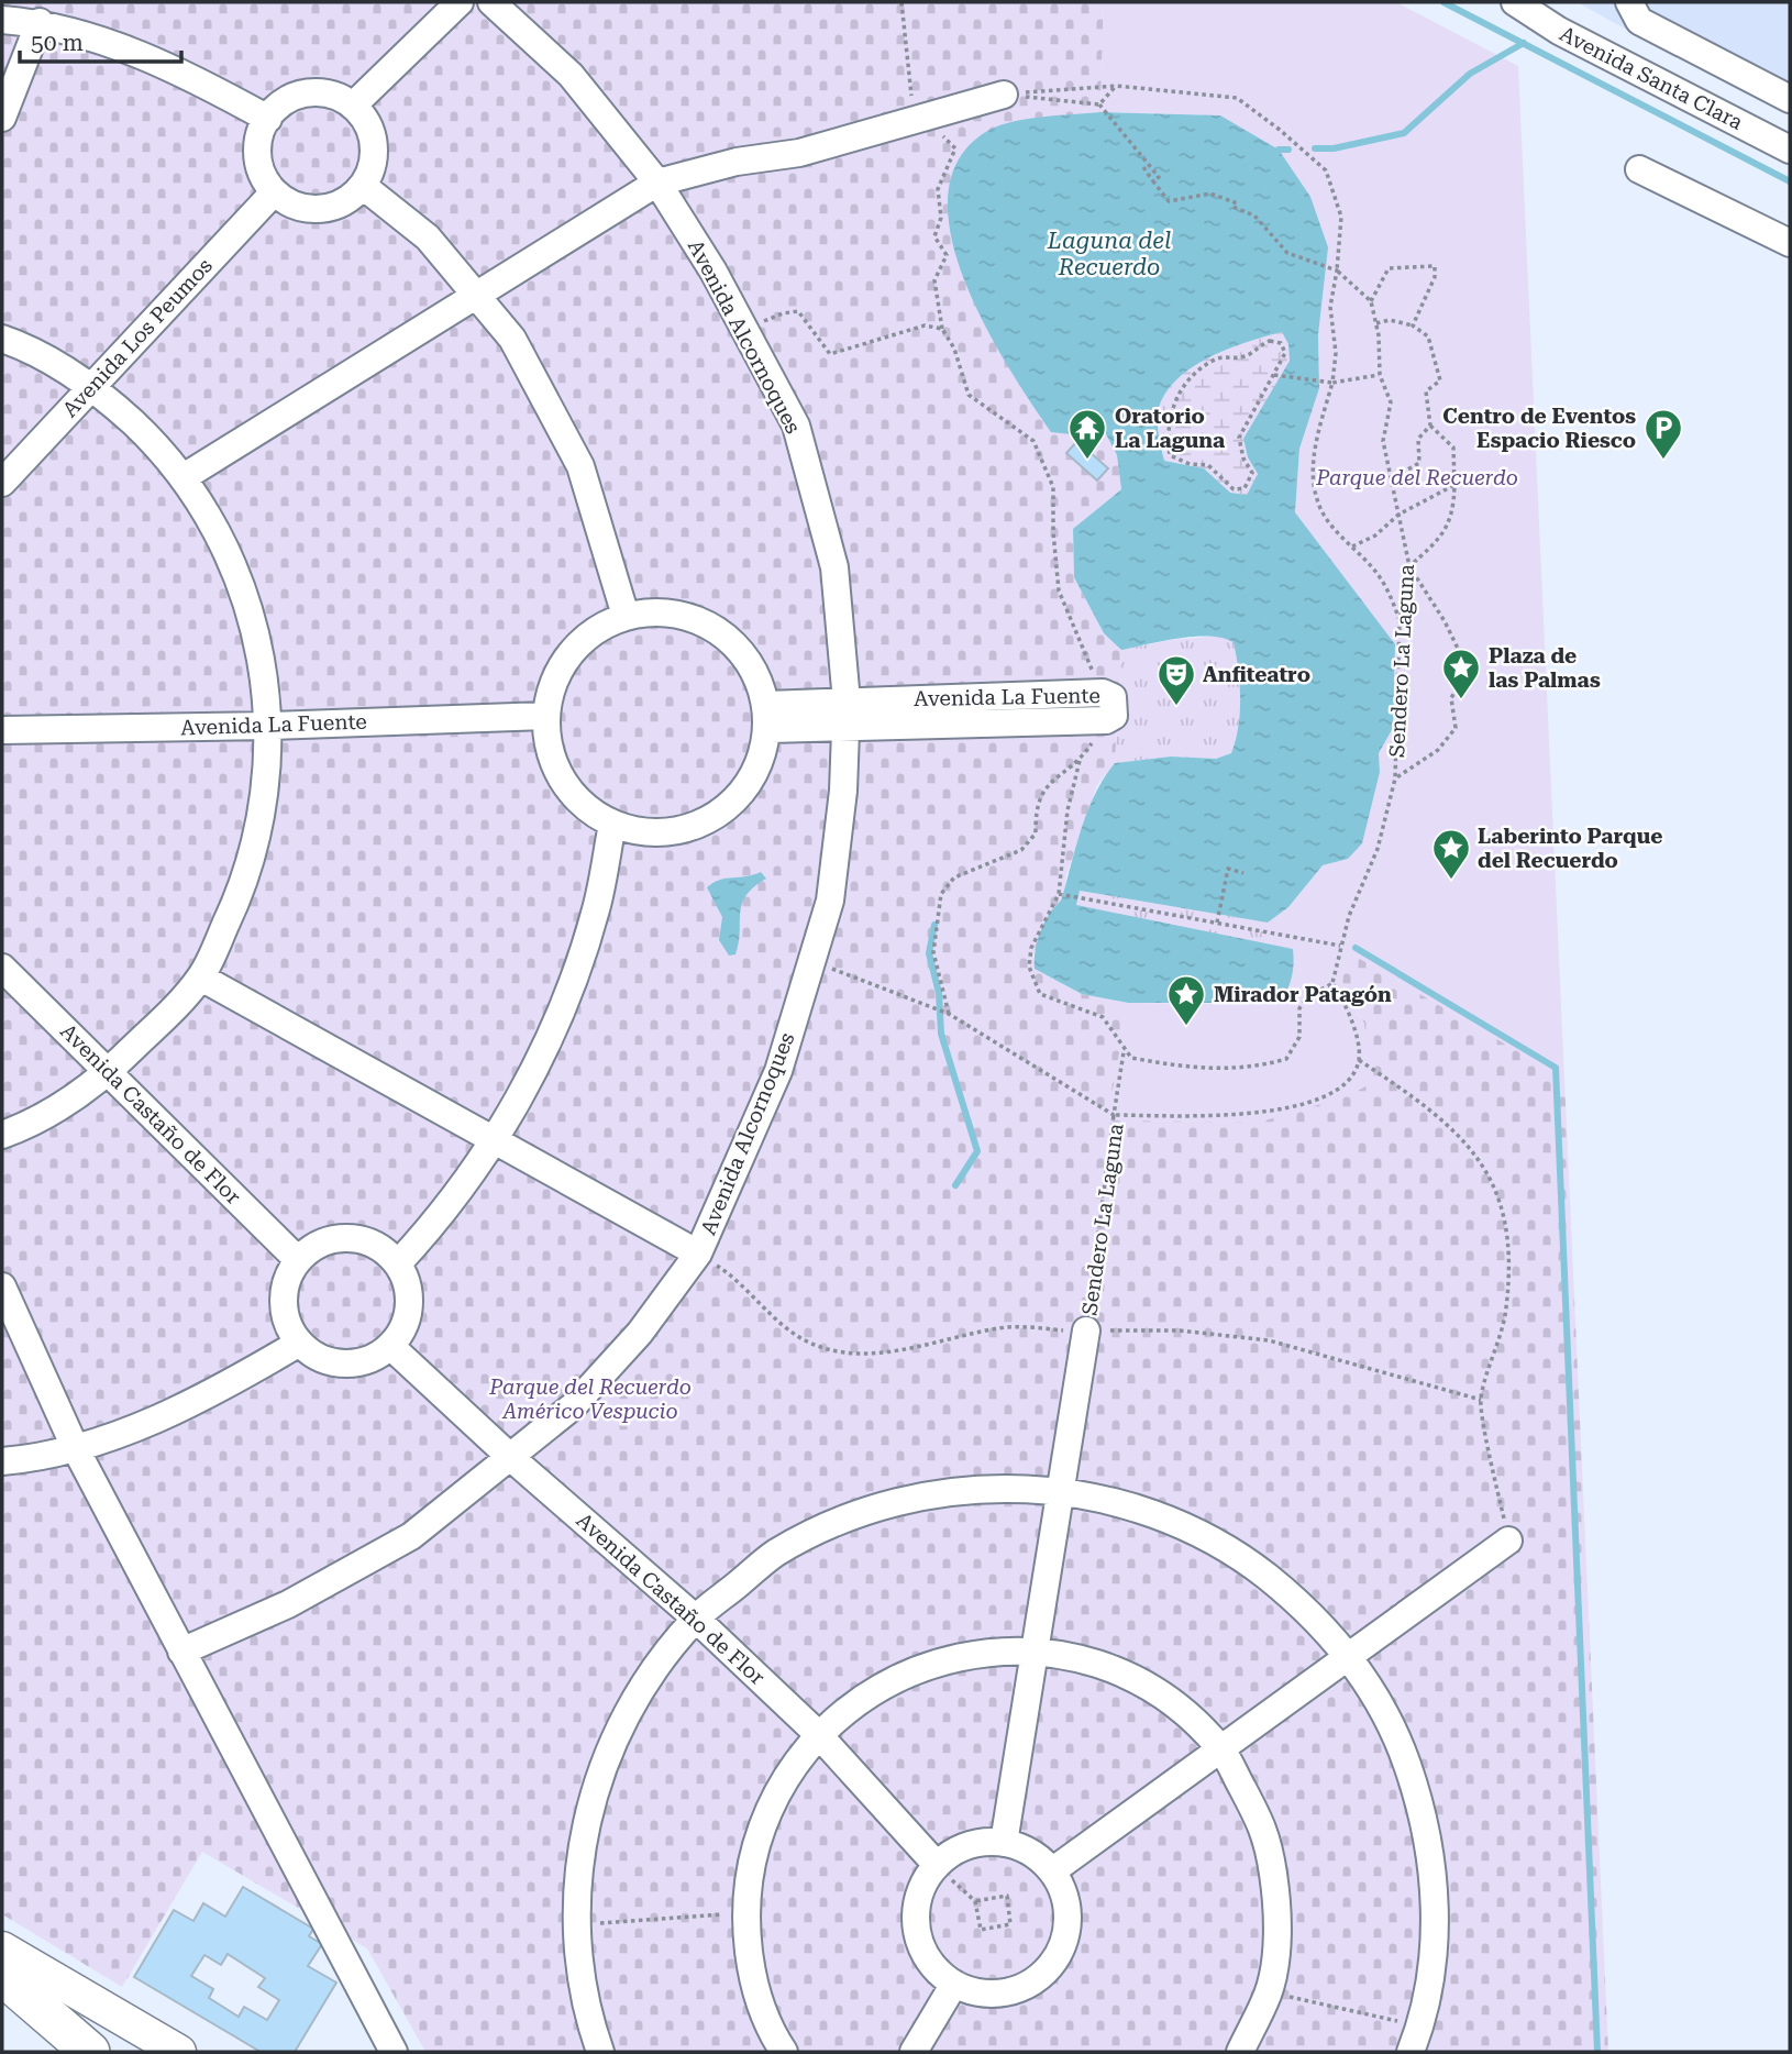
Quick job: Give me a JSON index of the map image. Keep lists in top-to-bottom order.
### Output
{
  "streets": {
    "street": [
      "Avenida Santa Clara",
      "Avenida Alcornoques",
      "Avenida Los Peumos",
      "Sendero La Laguna",
      "Avenida La Fuente",
      "Avenida Castaño de Flor"
    ]
  },
  "crossings": [
    ["Avenida Alcornoques", "Avenida La Fuente"],
    ["Avenida Alcornoques", "Avenida Castaño de Flor"]
  ],
  "water": ["Laguna del Recuerdo"],
  "parks": ["Parque del Recuerdo", "Parque del Recuerdo Américo Vespucio"],
  "places": {
    "temple": ["Oratorio La Laguna"],
    "parking": ["Centro de Eventos Espacio Riesco"],
    "place": ["Plaza de las Palmas", "Laberinto Parque del Recuerdo", "Mirador Patagón"],
    "theatre": ["Anfiteatro"]
  },
  "scale_bar": "50 m"
}
